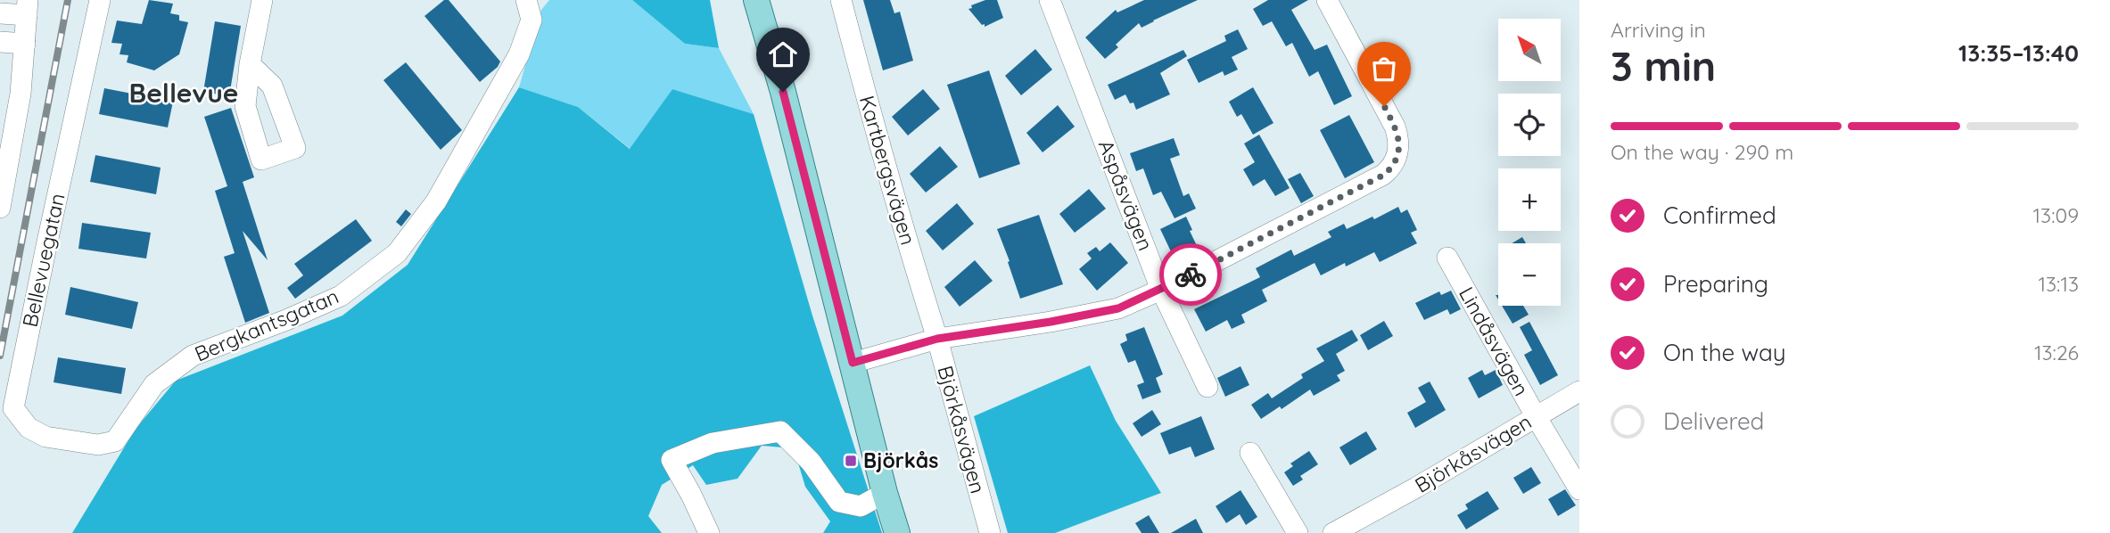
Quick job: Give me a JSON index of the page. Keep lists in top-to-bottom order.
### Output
{
  "streets": {
    "street": [
      "Kartbergsvägen",
      "Aspåsvägen",
      "Bellevuegatan",
      "Bergkantsgatan",
      "Lindåsvägen",
      "Björkåsvägen"
    ]
  },
  "crossings": [
    ["Kartbergsvägen", "Björkåsvägen"],
    ["Bellevuegatan", "Bergkantsgatan"],
    ["Lindåsvägen", "Björkåsvägen"]
  ],
  "districts": ["Bellevue"],
  "places": {
    "transit": ["Björkås"]
  },
  "north": "top left",
  "page": {
    "heading": ["3 min", "Arriving in", "13:35–13:40"],
    "map_buttons": ["+", "−"],
    "bar": "On the way · 290 m",
    "list": [
      ["Confirmed", "13:09"],
      ["Preparing", "13:13"],
      ["On the way", "13:26"],
      "Delivered"
    ]
  }
}
